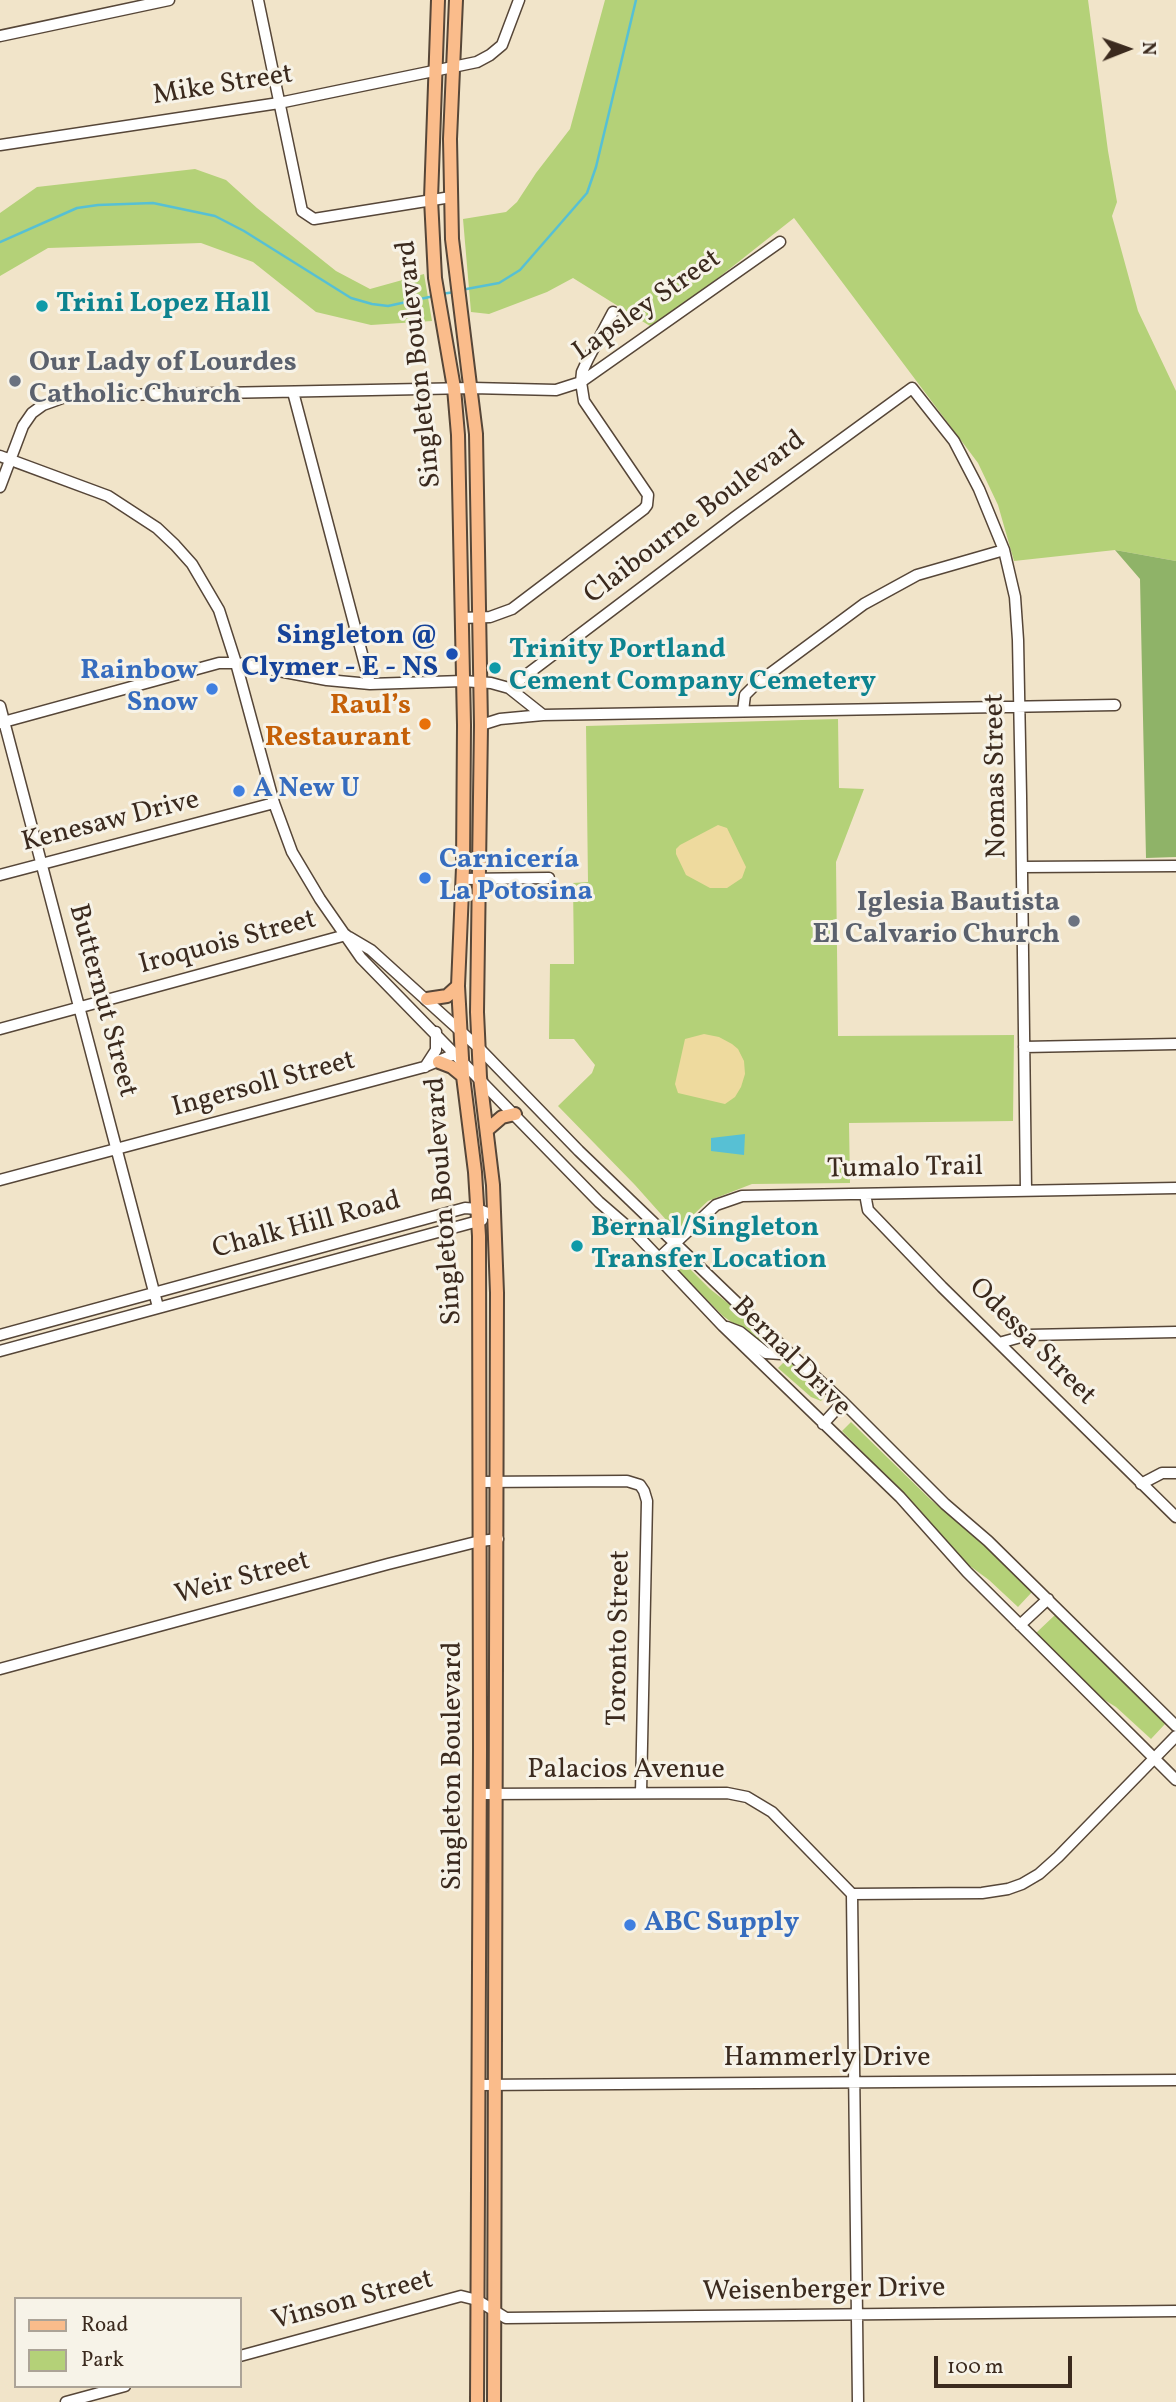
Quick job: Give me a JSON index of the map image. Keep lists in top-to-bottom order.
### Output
{
  "streets": {
    "main road": ["Singleton Boulevard"],
    "street": [
      "Mike Street",
      "Lapsley Street",
      "Claibourne Boulevard",
      "Nomas Street",
      "Kenesaw Drive",
      "Iroquois Street",
      "Butternut Street",
      "Ingersoll Street",
      "Tumalo Trail",
      "Chalk Hill Road",
      "Odessa Street",
      "Bernal Drive",
      "Weir Street",
      "Toronto Street",
      "Palacios Avenue",
      "Hammerly Drive",
      "Weisenberger Drive",
      "Vinson Street"
    ]
  },
  "crossings": [
    ["Mike Street", "Singleton Boulevard"],
    ["Lapsley Street", "Singleton Boulevard"],
    ["Lapsley Street", "Claibourne Boulevard"],
    ["Lapsley Street", "Bernal Drive"],
    ["Singleton Boulevard", "Claibourne Boulevard"],
    ["Singleton Boulevard", "Ingersoll Street"],
    ["Singleton Boulevard", "Chalk Hill Road"],
    ["Singleton Boulevard", "Bernal Drive"],
    ["Singleton Boulevard", "Weir Street"],
    ["Singleton Boulevard", "Toronto Street"],
    ["Singleton Boulevard", "Palacios Avenue"],
    ["Singleton Boulevard", "Hammerly Drive"],
    ["Singleton Boulevard", "Weisenberger Drive"],
    ["Singleton Boulevard", "Vinson Street"],
    ["Claibourne Boulevard", "Nomas Street"],
    ["Nomas Street", "Tumalo Trail"],
    ["Kenesaw Drive", "Butternut Street"],
    ["Kenesaw Drive", "Bernal Drive"],
    ["Iroquois Street", "Butternut Street"],
    ["Iroquois Street", "Bernal Drive"],
    ["Butternut Street", "Ingersoll Street"],
    ["Butternut Street", "Chalk Hill Road"],
    ["Ingersoll Street", "Bernal Drive"],
    ["Tumalo Trail", "Odessa Street"],
    ["Tumalo Trail", "Bernal Drive"],
    ["Toronto Street", "Palacios Avenue"],
    ["Weisenberger Drive", "Vinson Street"]
  ],
  "places": [
    "Trini Lopez Hall",
    "Our Lady of Lourdes Catholic Church",
    "Singleton @ Clymer - E - NS",
    "Trinity Portland Cement Company Cemetery",
    "Rainbow Snow",
    "Raul’s Restaurant",
    "A New U",
    "Carnicería La Potosina",
    "Iglesia Bautista El Calvario Church",
    "Bernal/Singleton Transfer Location",
    "ABC Supply"
  ],
  "legend": ["Road", "Park"],
  "scale_bar": "100 m",
  "north": "right"
}
